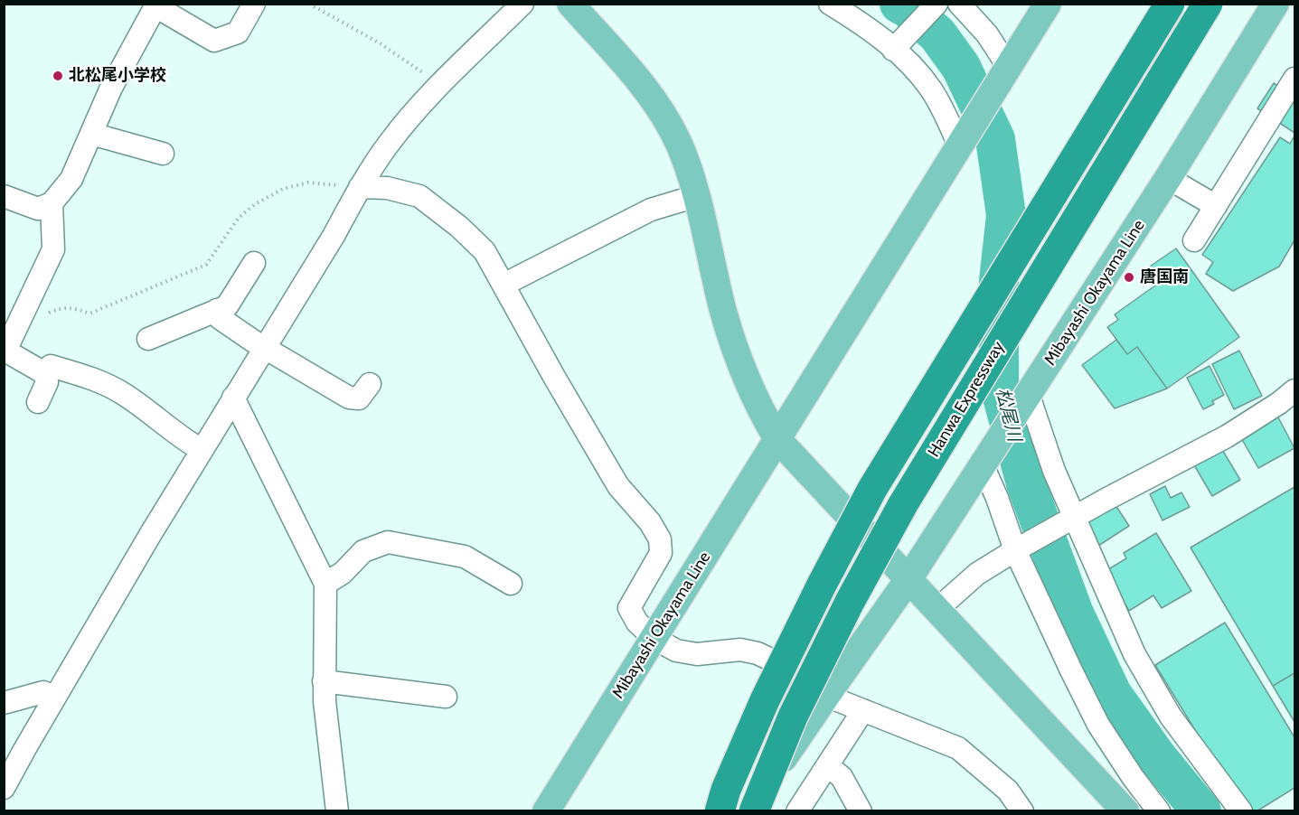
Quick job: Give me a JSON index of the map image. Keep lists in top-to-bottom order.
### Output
{
  "streets": {
    "highway": ["Hanwa Expressway"],
    "main road": ["Mibayashi Okayama Line"]
  },
  "water": ["松尾川"],
  "places": ["北松尾小学校", "唐国南"]
}
